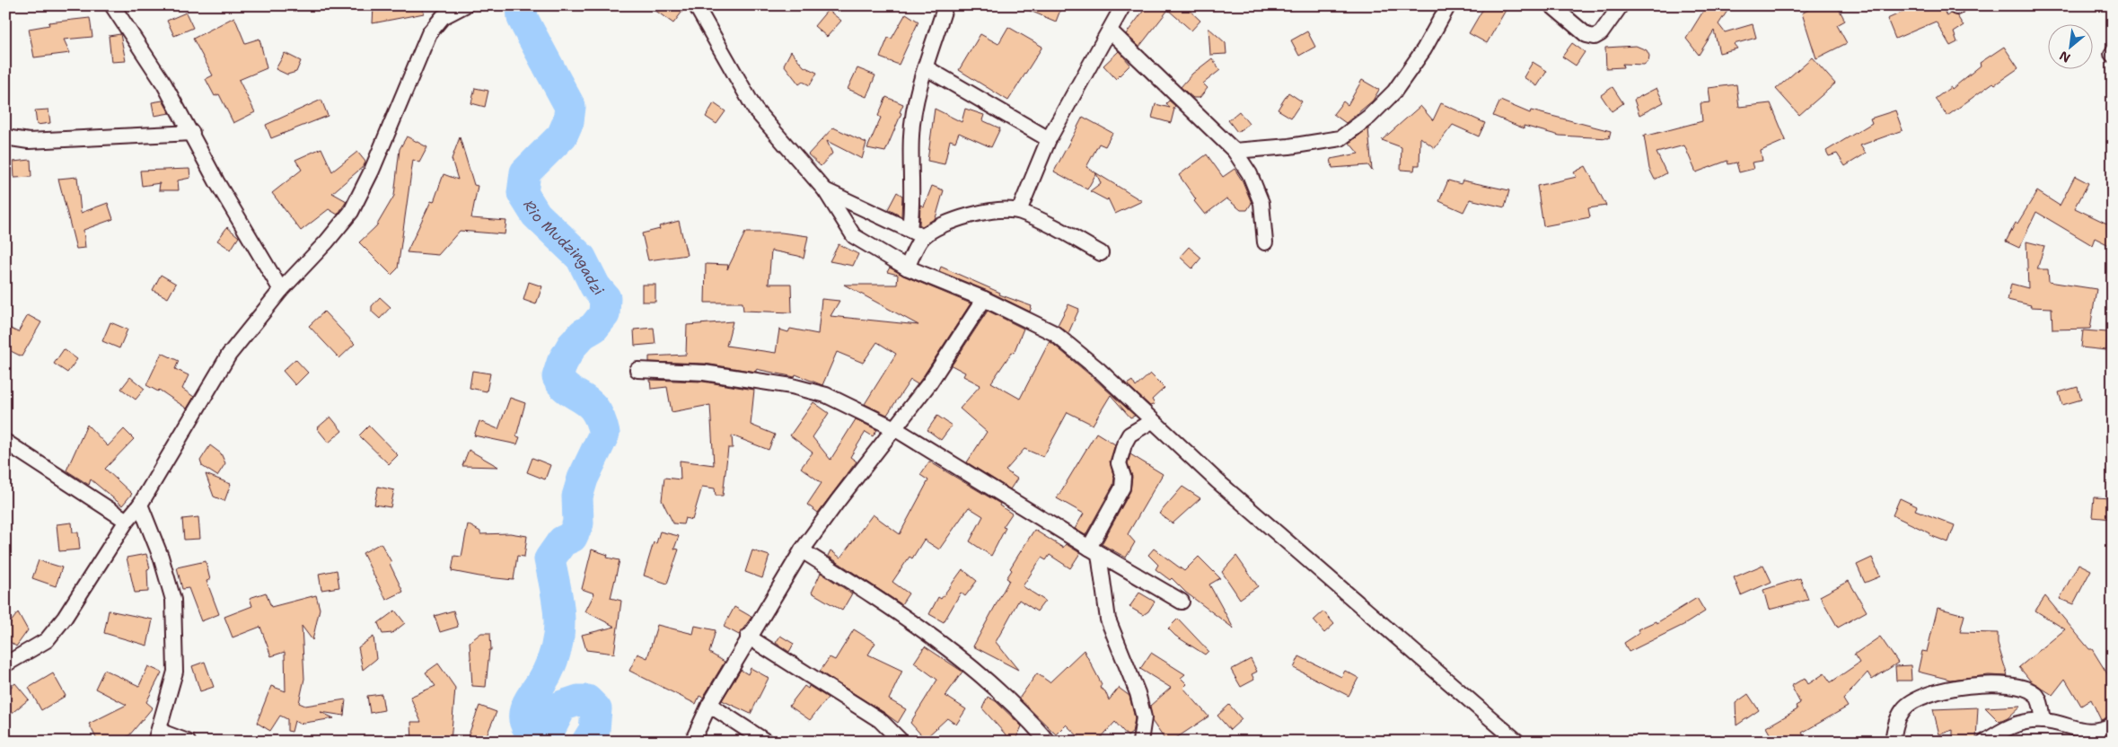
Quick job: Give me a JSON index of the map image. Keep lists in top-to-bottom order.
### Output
{
  "water": ["Rio Mudzingadzi"],
  "north": "bottom left"
}
